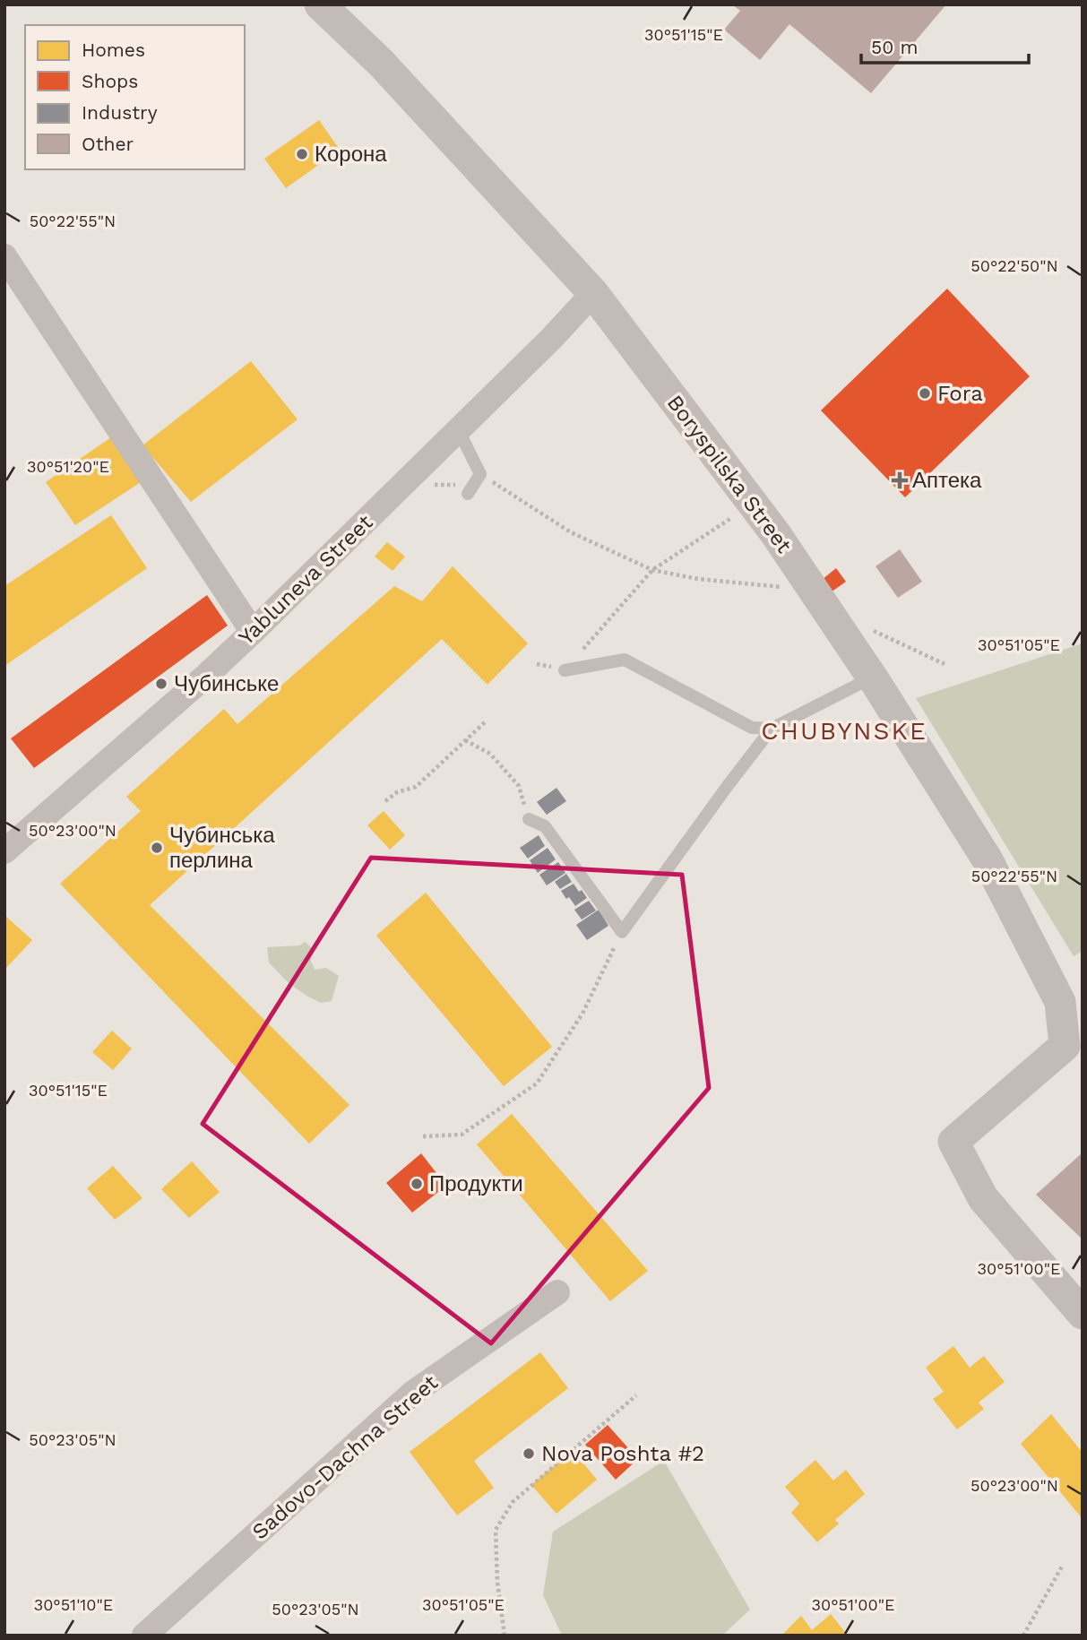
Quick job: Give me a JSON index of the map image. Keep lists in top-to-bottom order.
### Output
{
  "streets": {
    "street": ["Boryspilska Street", "Yabluneva Street", "Sadovo-Dachna Street"]
  },
  "crossings": [
    ["Boryspilska Street", "Yabluneva Street"]
  ],
  "districts": ["CHUBYNSKE"],
  "places": {
    "other": [
      "Корона",
      "Fora",
      "Чубинське",
      "Чубинська перлина",
      "Продукти",
      "Nova Poshta #2"
    ],
    "health": ["Аптека"]
  },
  "legend": [
    "Homes",
    "Shops",
    "Industry",
    "Other"
  ],
  "scale_bar": "50 m",
  "coordinates": [
    "30°51'15\"E",
    "50°22'55\"N",
    "50°22'50\"N",
    "30°51'20\"E",
    "30°51'05\"E",
    "50°23'00\"N",
    "30°51'00\"E",
    "50°23'05\"N",
    "30°51'10\"E"
  ]
}
